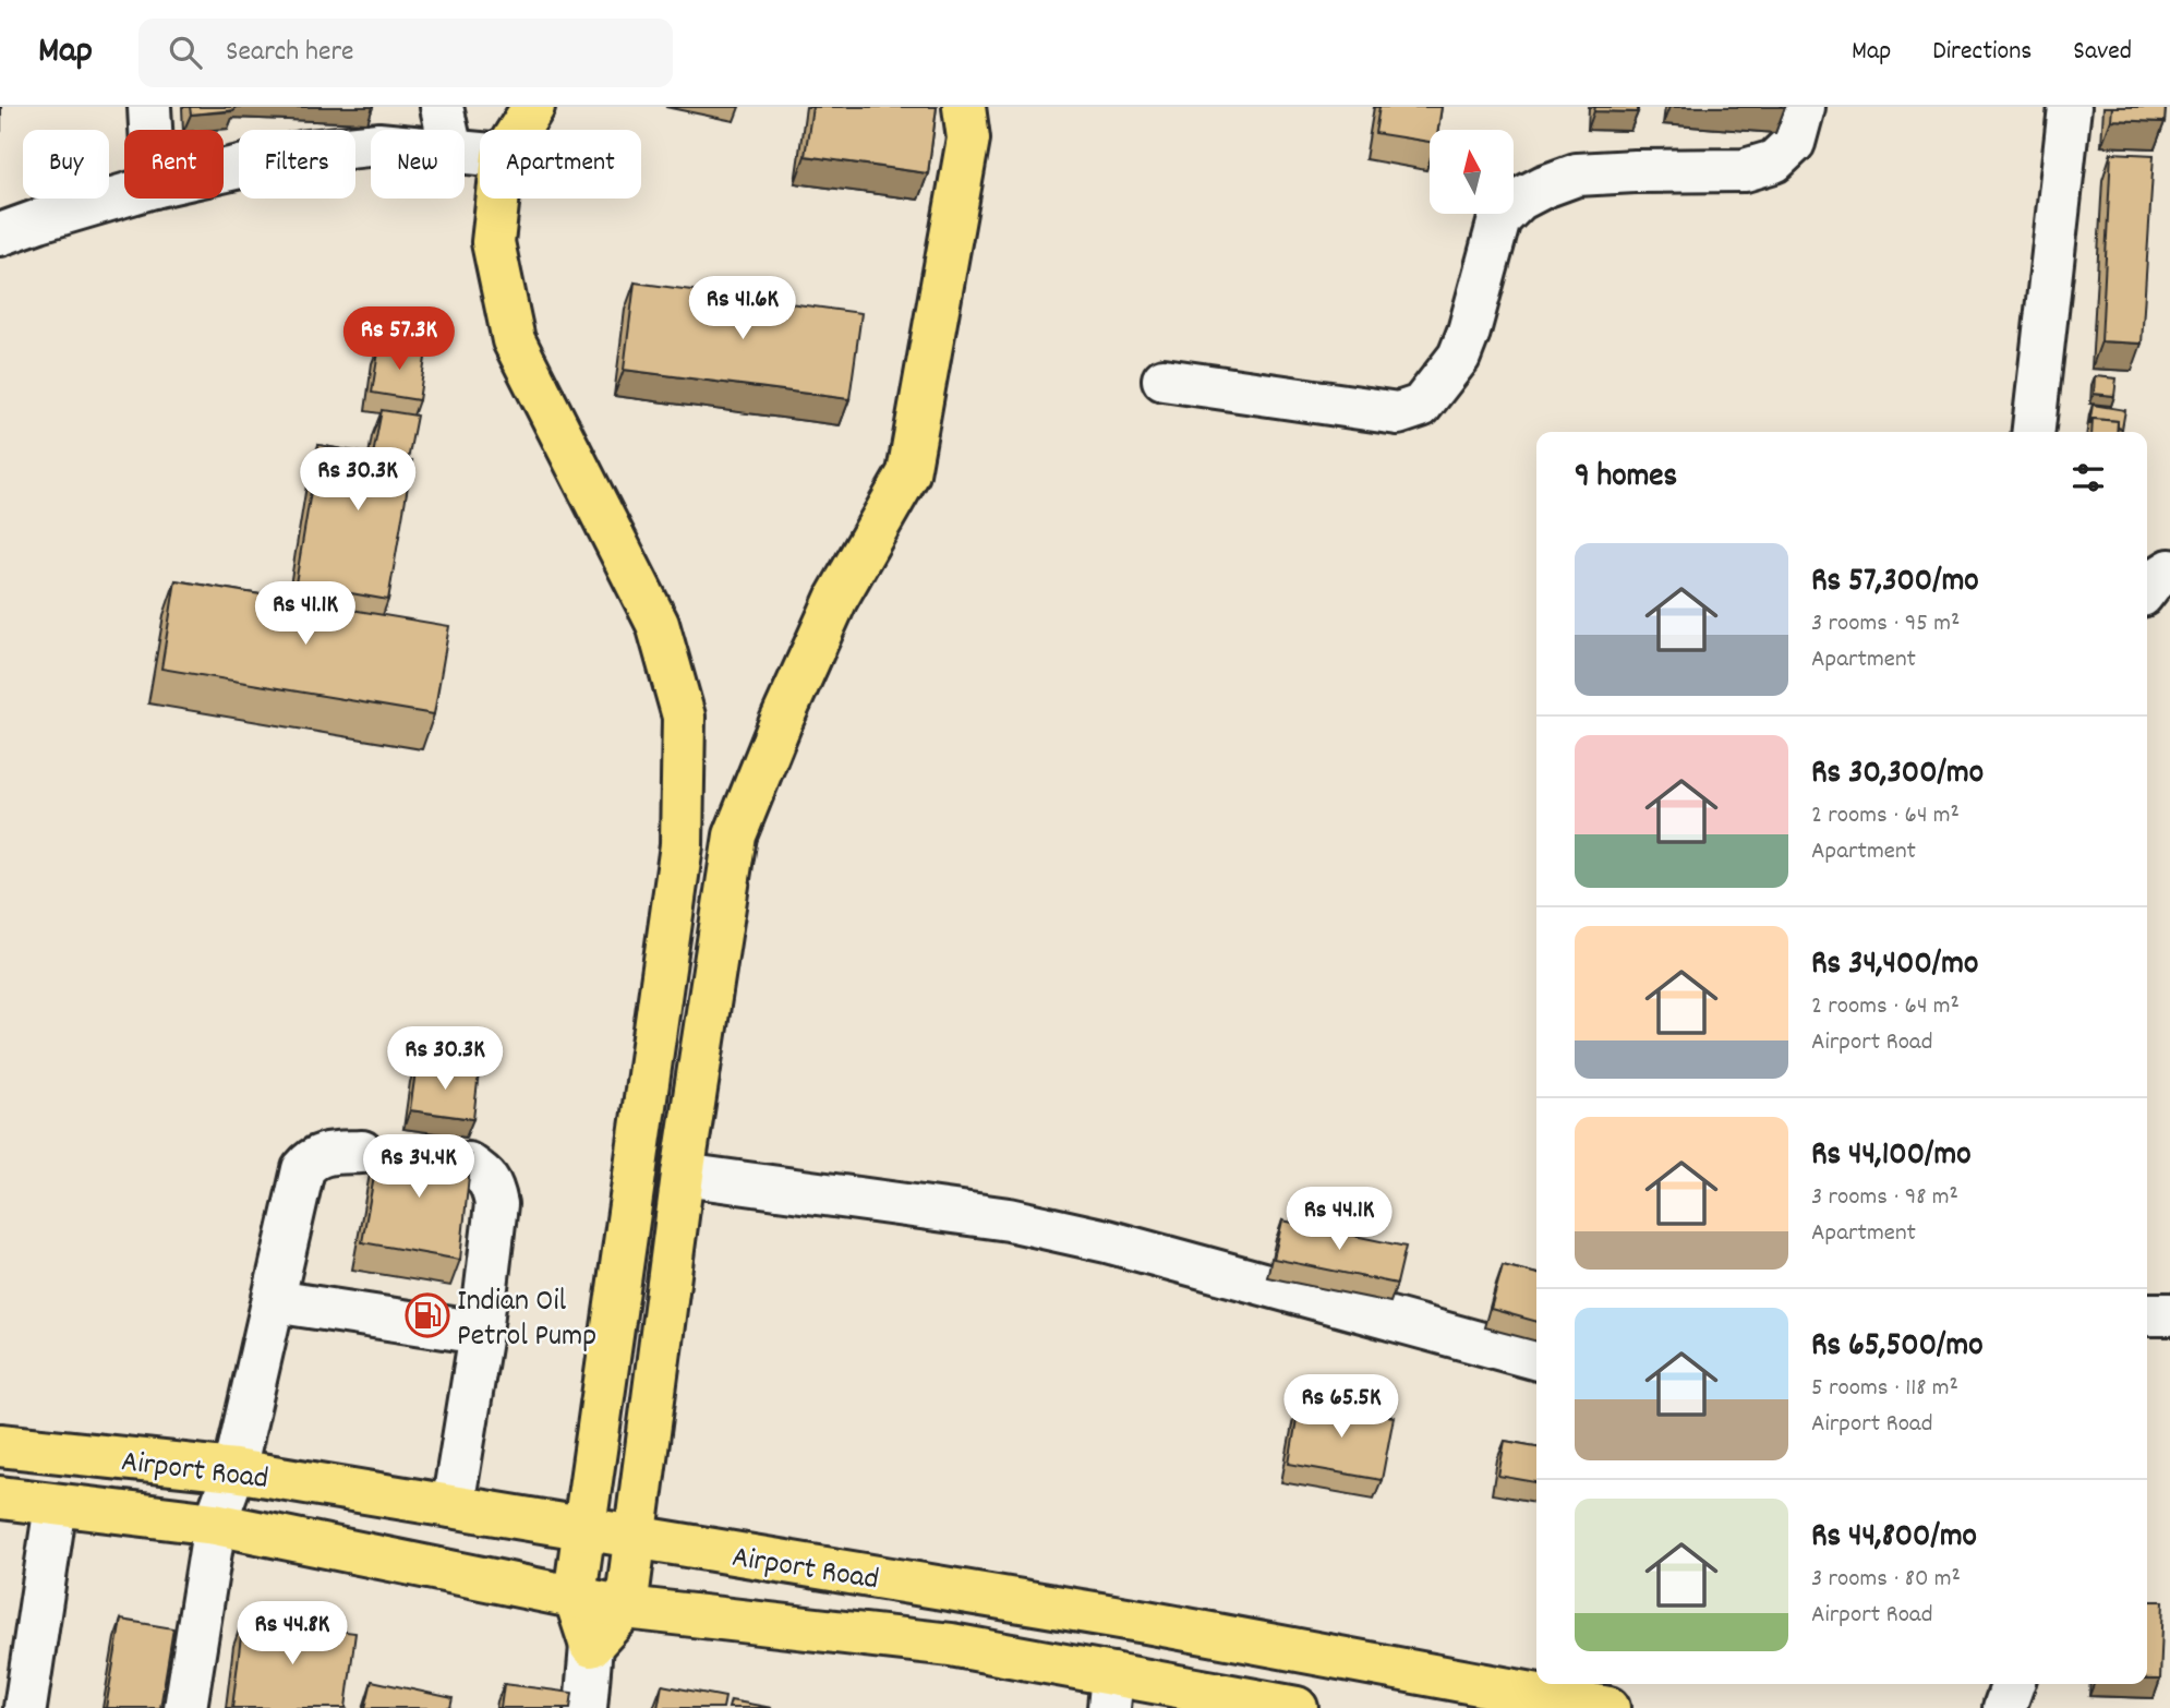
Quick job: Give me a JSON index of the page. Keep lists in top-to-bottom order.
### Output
{
  "streets": {
    "main road": ["Airport Road"]
  },
  "places": {
    "fuel station": ["Indian Oil Petrol Pump"]
  },
  "north": "top",
  "page": {
    "header": "Map",
    "search": "Search here",
    "nav": ["Map", "Directions", "Saved"],
    "chip": [
      "Buy",
      "Rent",
      "Filters",
      "New",
      "Apartment"
    ],
    "price": [
      "Rs 41.6K",
      "Rs 57.3K",
      "Rs 30.3K",
      "Rs 41.1K",
      "Rs 30.3K",
      "Rs 34.4K",
      "Rs 44.1K",
      "Rs 65.5K",
      "Rs 44.8K"
    ],
    "heading": "9 homes",
    "list": [
      {
        "name": "Rs 57,300/mo",
        "note": "3 rooms · 95 m² · Apartment"
      },
      {
        "name": "Rs 30,300/mo",
        "note": "2 rooms · 64 m² · Apartment"
      },
      {
        "name": "Rs 34,400/mo",
        "note": "2 rooms · 64 m² · Airport Road"
      },
      {
        "name": "Rs 44,100/mo",
        "note": "3 rooms · 98 m² · Apartment"
      },
      {
        "name": "Rs 65,500/mo",
        "note": "5 rooms · 118 m² · Airport Road"
      },
      {
        "name": "Rs 44,800/mo",
        "note": "3 rooms · 80 m² · Airport Road"
      }
    ]
  }
}
